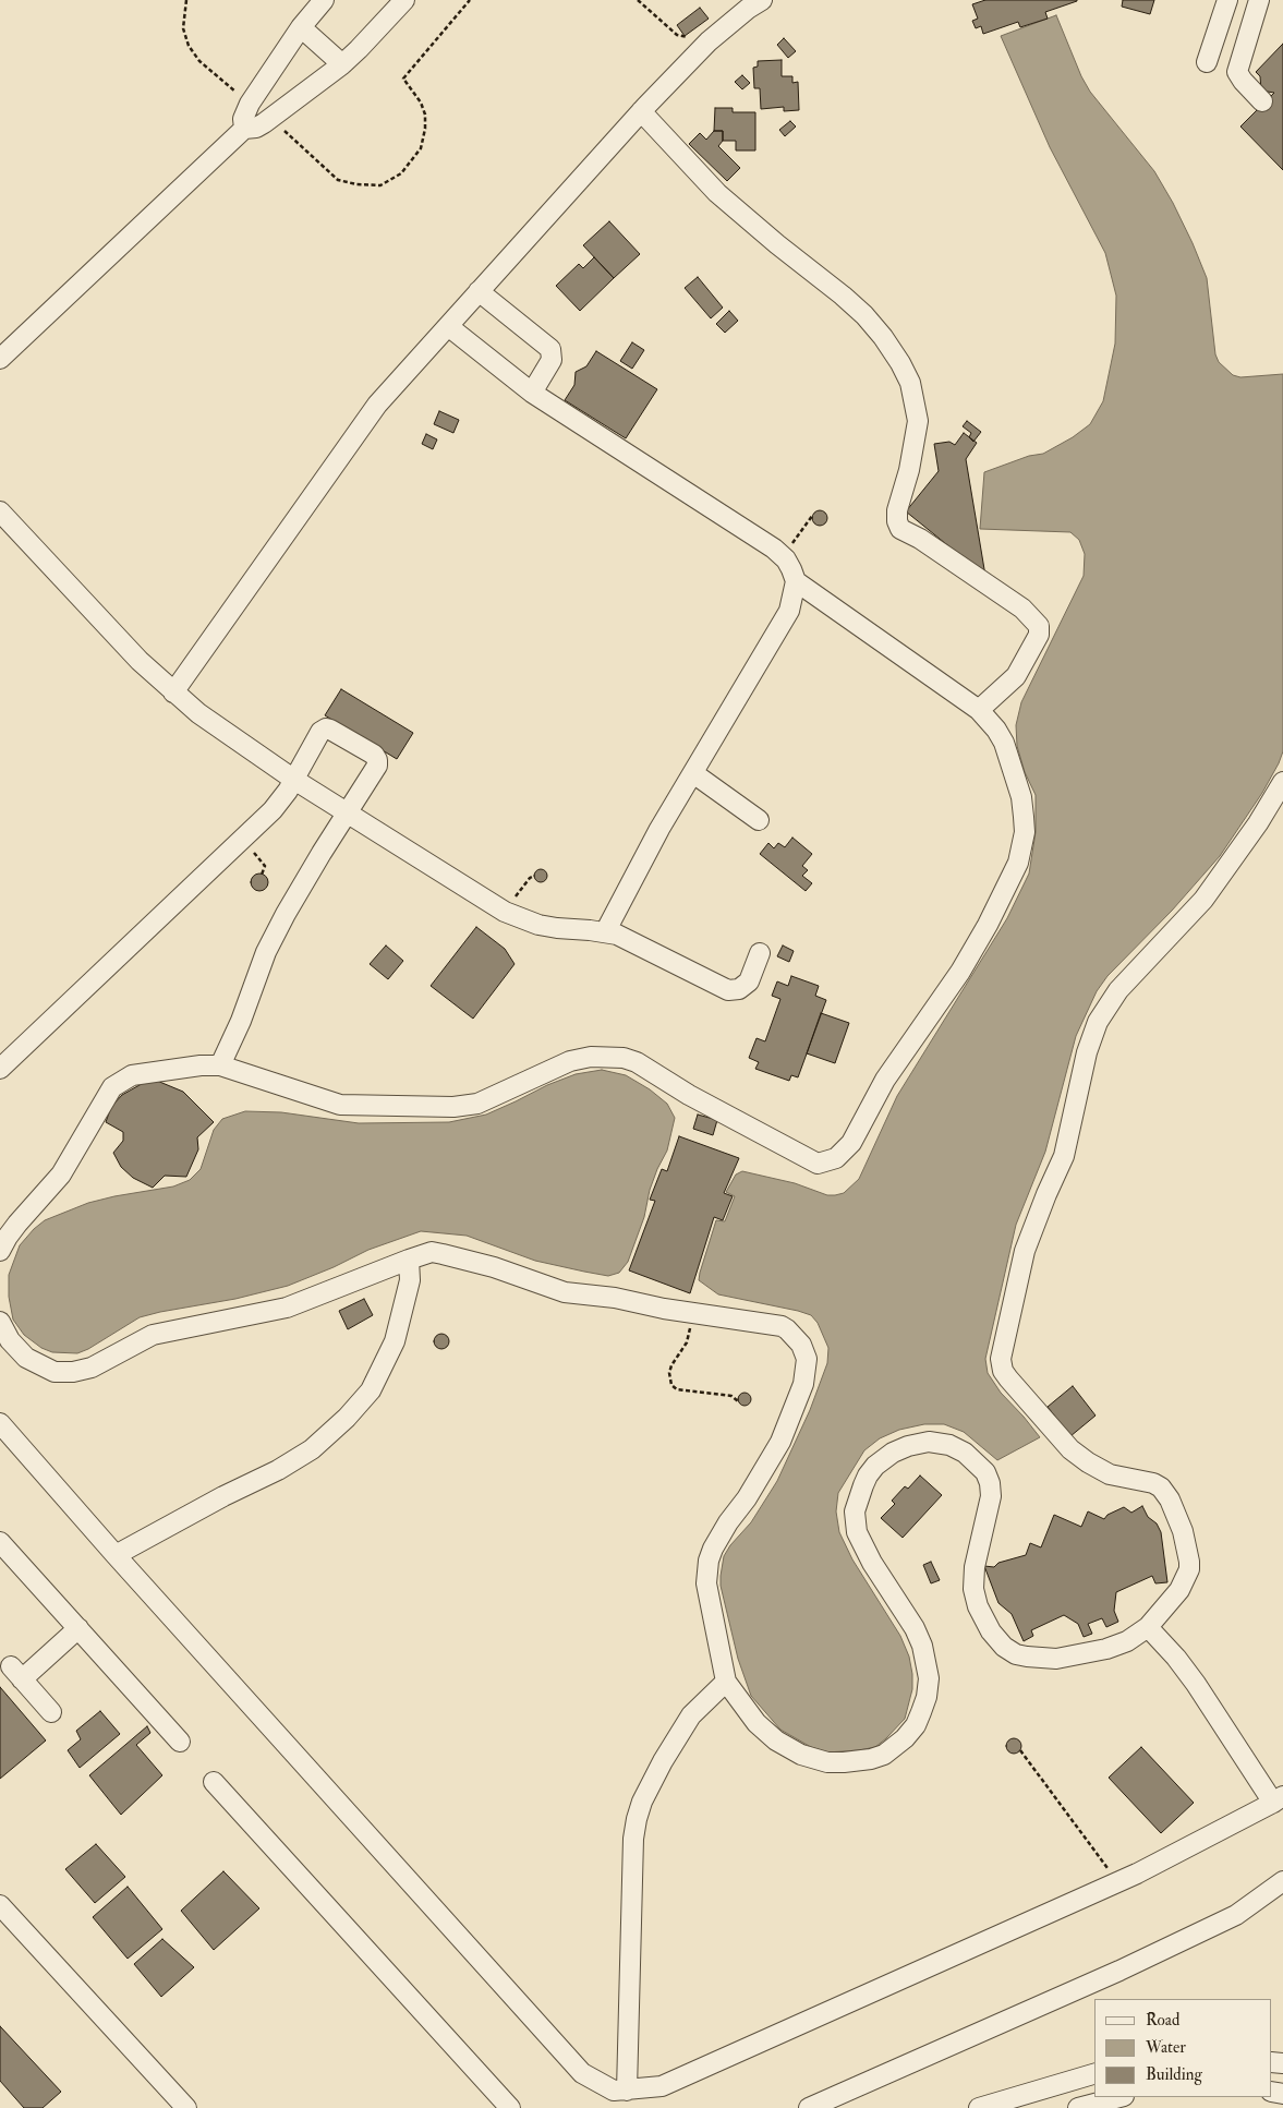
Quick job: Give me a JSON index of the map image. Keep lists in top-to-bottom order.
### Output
{
  "legend": ["Road", "Water", "Building"]
}
